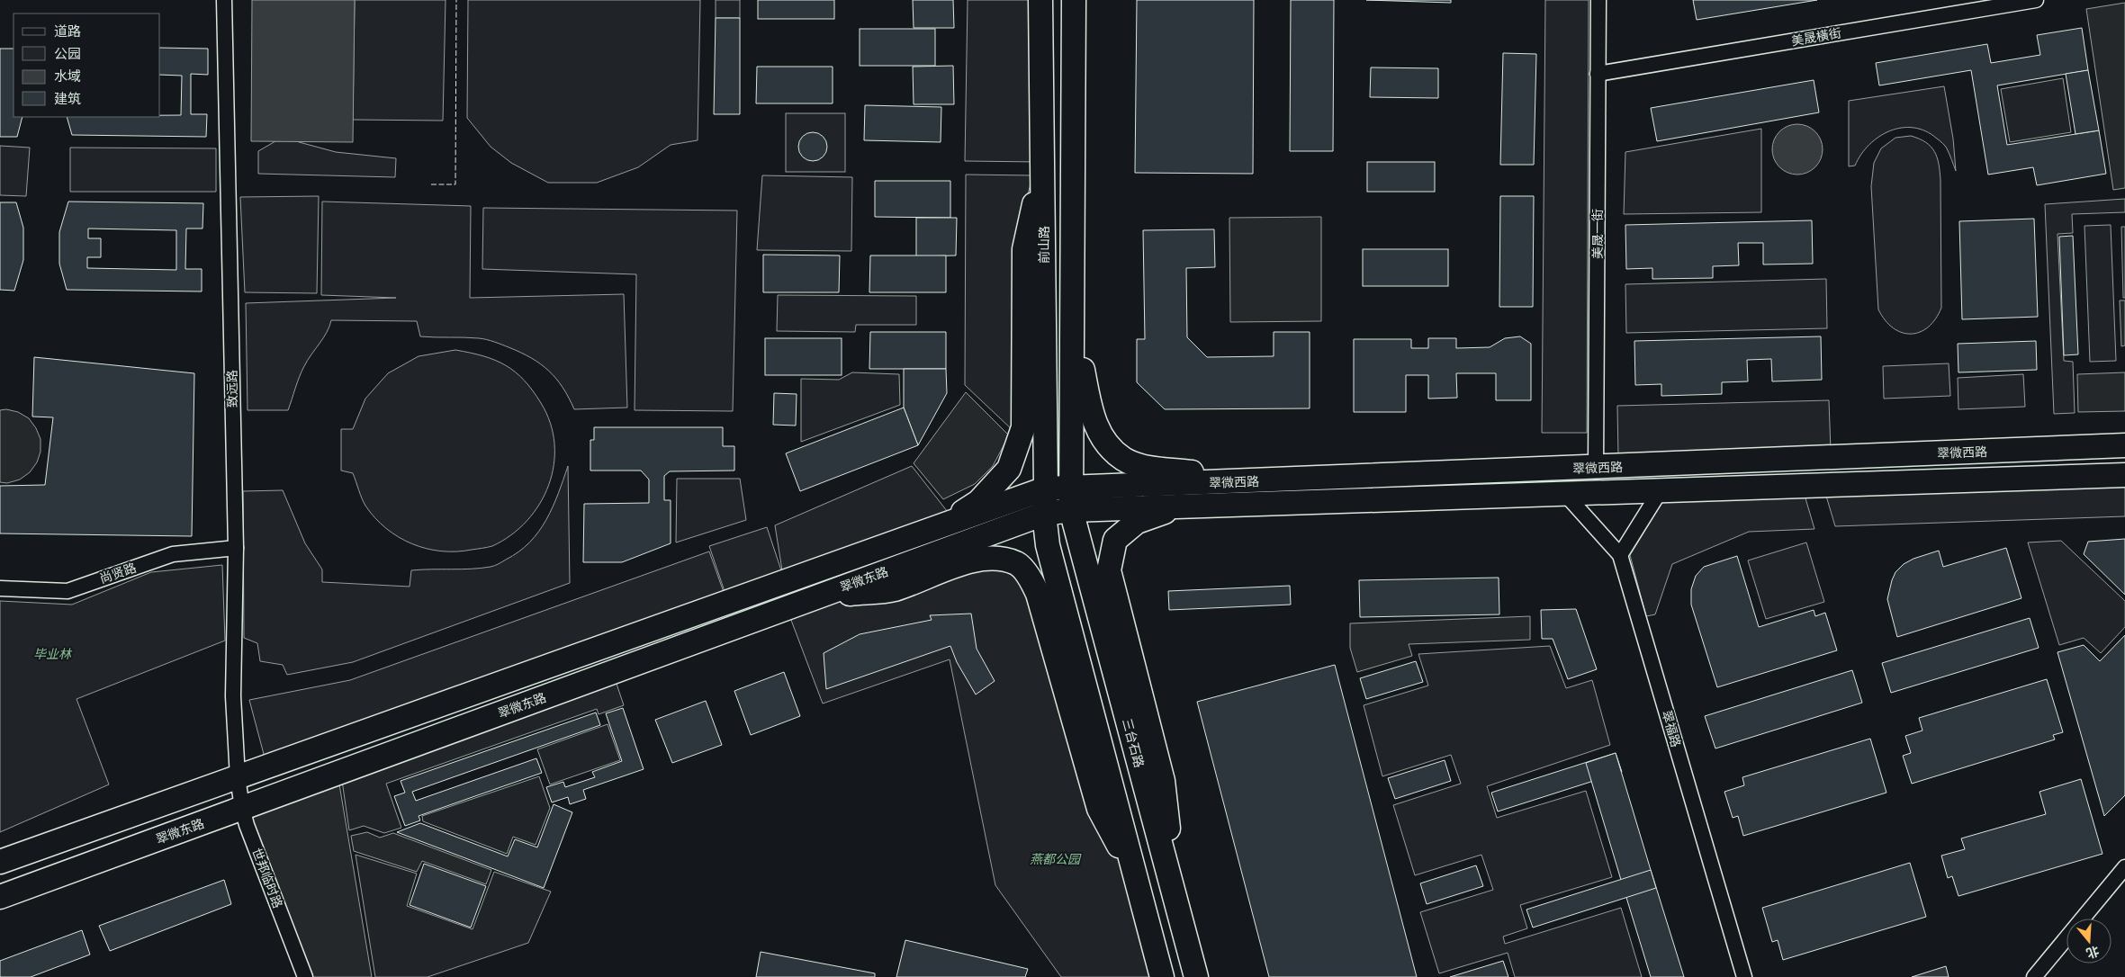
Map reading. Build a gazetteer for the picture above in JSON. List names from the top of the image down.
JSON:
{
  "streets": {
    "main road": [
      "前山路",
      "翠微西路",
      "翠微东路",
      "三台石路"
    ],
    "street": [
      "美晟橫街",
      "美晟一街",
      "致远路",
      "尚贤路",
      "翠福路",
      "世邦临时路"
    ]
  },
  "crossings": [
    ["美晟橫街", "美晟一街"],
    ["美晟一街", "翠微西路"],
    ["前山路", "翠微东路"],
    ["致远路", "尚贤路"],
    ["致远路", "翠微东路"],
    ["致远路", "世邦临时路"],
    ["翠微西路", "翠微东路"],
    ["翠微西路", "三台石路"],
    ["翠微东路", "三台石路"],
    ["翠微东路", "世邦临时路"]
  ],
  "parks": ["毕业林", "燕都公园"],
  "legend": [
    "道路",
    "公园",
    "水域",
    "建筑"
  ],
  "north": "bottom"
}
